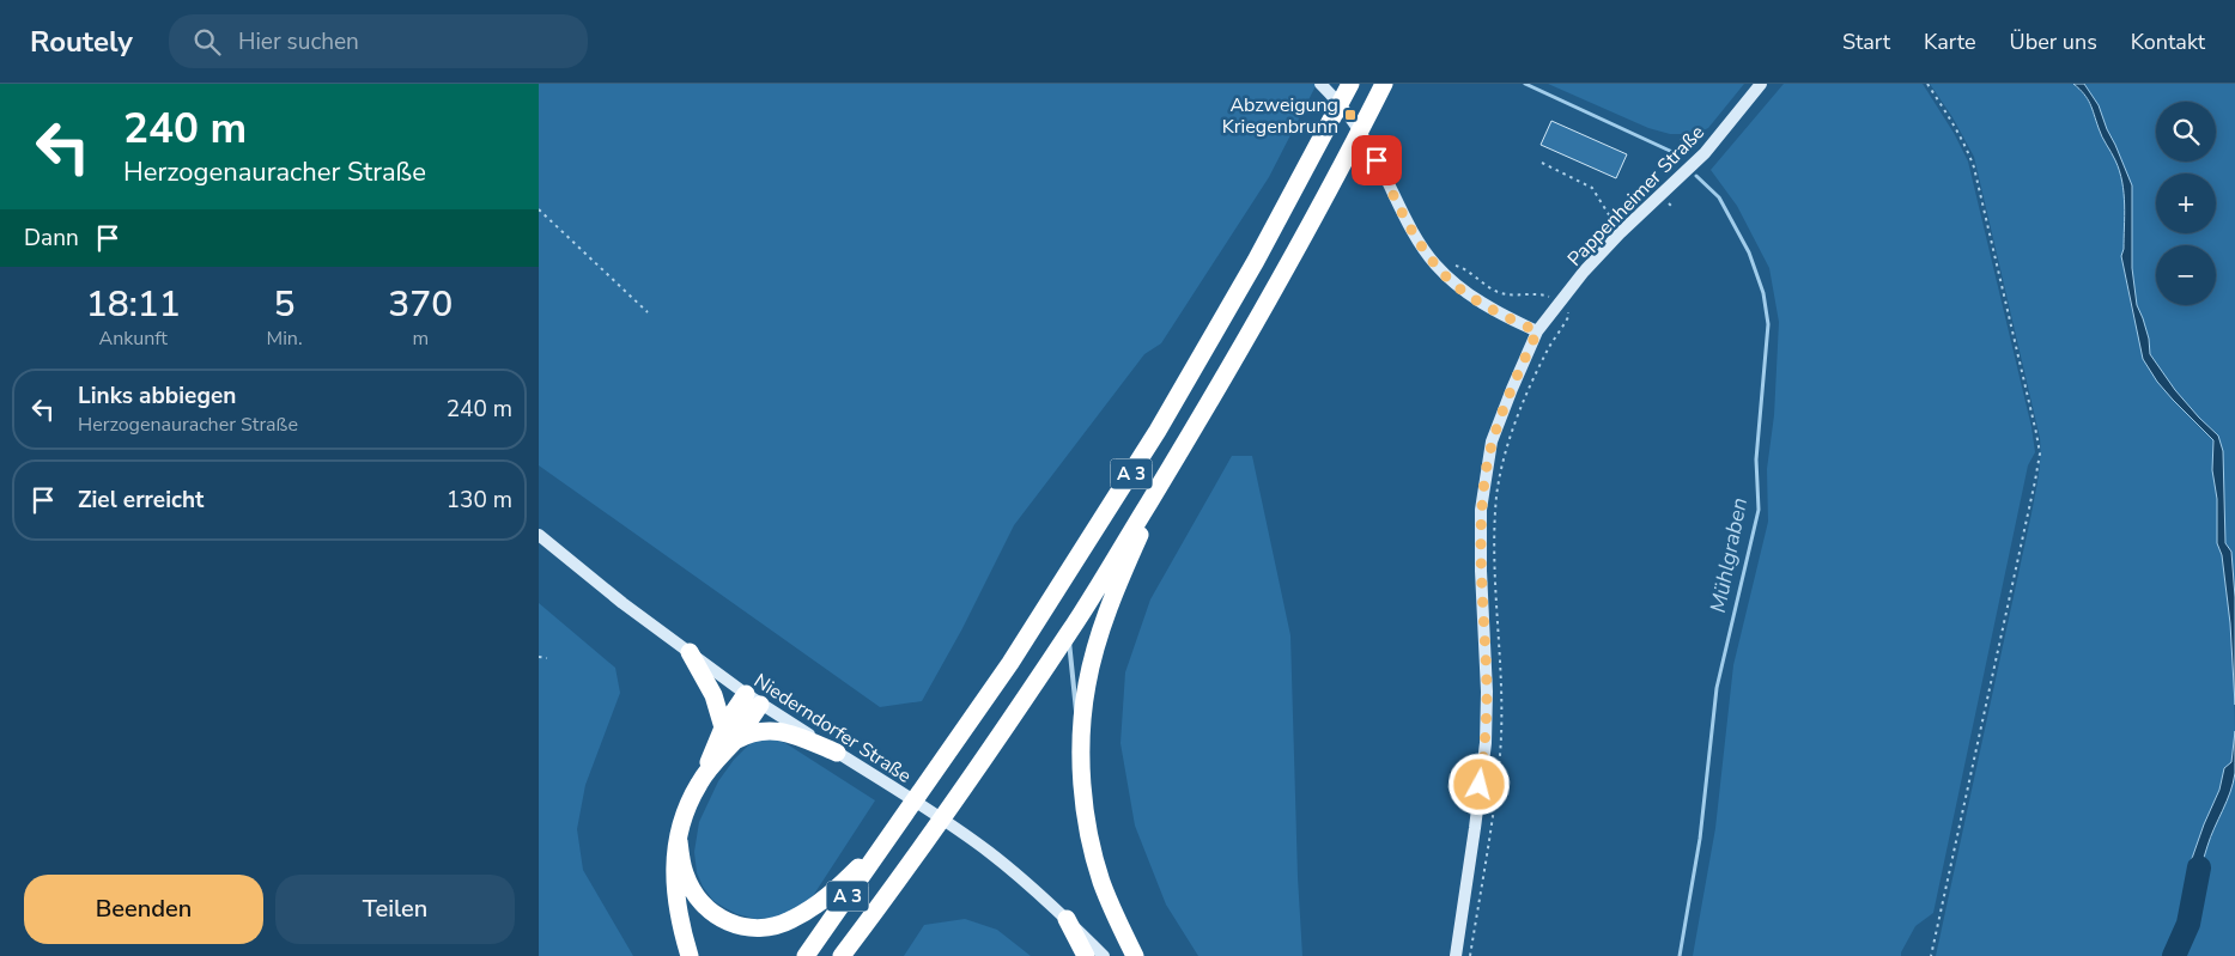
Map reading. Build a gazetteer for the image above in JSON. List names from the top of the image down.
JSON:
{
  "streets": {
    "highway": ["A 3"],
    "street": ["Pappenheimer Straße", "Niederndorfer Straße"]
  },
  "water": ["Mühlgraben"],
  "places": {
    "transit": ["Abzweigung Kriegenbrunn"]
  },
  "page": {
    "header": "Routely",
    "search": "Hier suchen",
    "nav": [
      "Start",
      "Karte",
      "Über uns",
      "Kontakt"
    ],
    "turn": ["240 m", "Herzogenauracher Straße"],
    "map_buttons": ["+", "−"],
    "then": "Dann",
    "eta": [
      "18:11",
      "Ankunft",
      "5",
      "Min.",
      "370",
      "m"
    ],
    "list": [
      {
        "name": "Links abbiegen",
        "note": "Herzogenauracher Straße",
        "value": "240 m"
      },
      {
        "name": "Ziel erreicht",
        "value": "130 m"
      }
    ],
    "buttons": ["Beenden", "Teilen"]
  }
}
